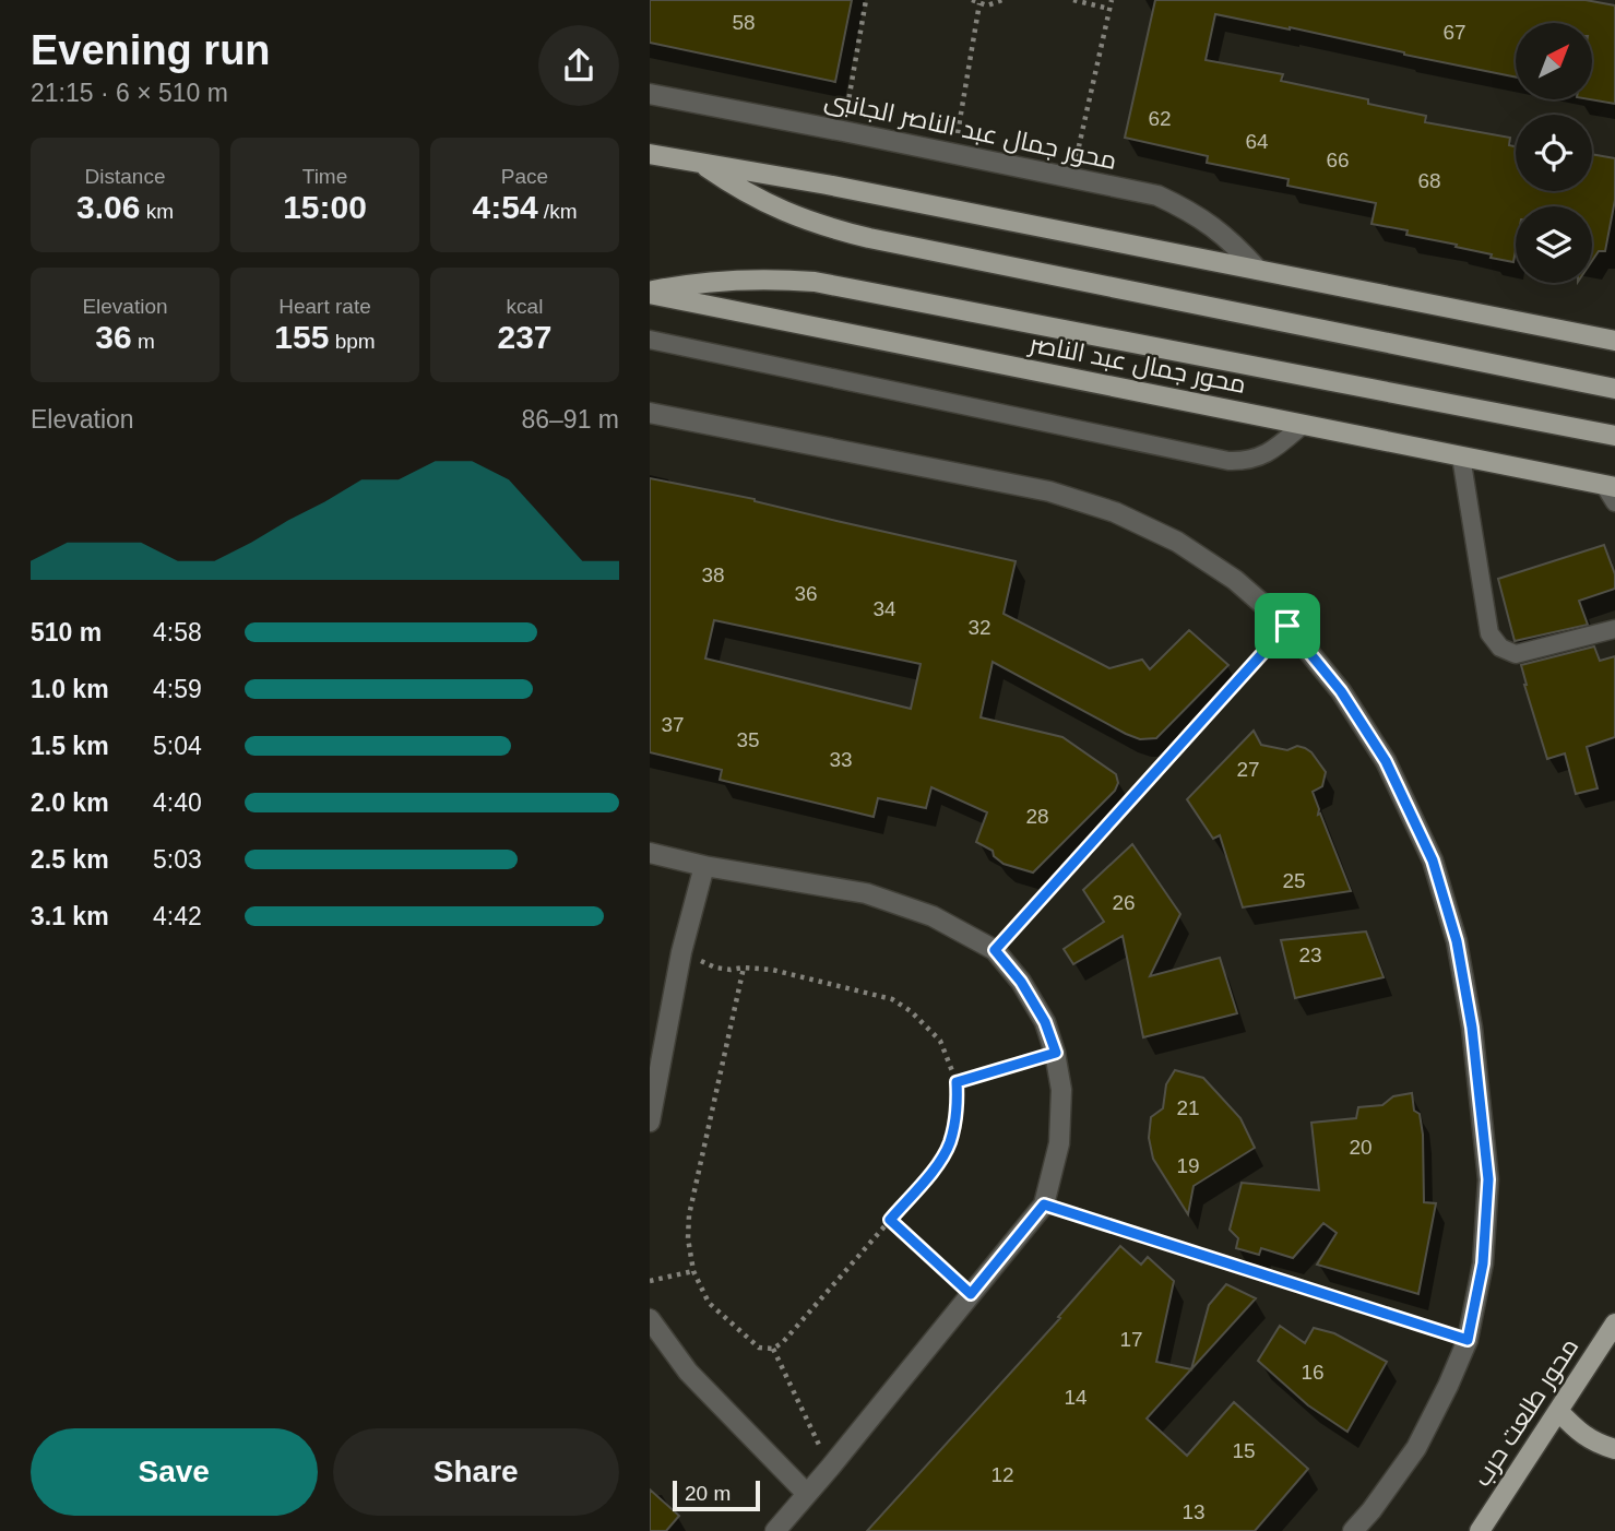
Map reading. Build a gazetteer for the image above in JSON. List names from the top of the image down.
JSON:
{
  "streets": {
    "main road": ["محور جمال عبد الناصر", "محور طلعت حرب"],
    "street": ["محور جمال عبد الناصر الجانبى"]
  },
  "house_numbers": [
    "58",
    "67",
    "62",
    "64",
    "66",
    "68",
    "38",
    "36",
    "34",
    "32",
    "37",
    "35",
    "33",
    "27",
    "28",
    "25",
    "26",
    "23",
    "21",
    "20",
    "19",
    "17",
    "16",
    "14",
    "15",
    "12",
    "13"
  ],
  "scale_bar": "20 m",
  "north": "top right",
  "page": {
    "heading": ["Evening run", "21:15 · 6 × 510 m"],
    "stats": [
      ["Distance", "3.06 km"],
      ["Time", "15:00"],
      ["Pace", "4:54 /km"],
      ["Elevation", "36 m"],
      ["Heart rate", "155 bpm"],
      ["kcal", "237"]
    ],
    "chart": ["Elevation", "86–91 m"],
    "list": [
      {
        "name": "510 m",
        "note": "4:58"
      },
      {
        "name": "1.0 km",
        "note": "4:59"
      },
      {
        "name": "1.5 km",
        "note": "5:04"
      },
      {
        "name": "2.0 km",
        "note": "4:40"
      },
      {
        "name": "2.5 km",
        "note": "5:03"
      },
      {
        "name": "3.1 km",
        "note": "4:42"
      }
    ],
    "buttons": ["Save", "Share"],
    "scale": "20 m"
  }
}
